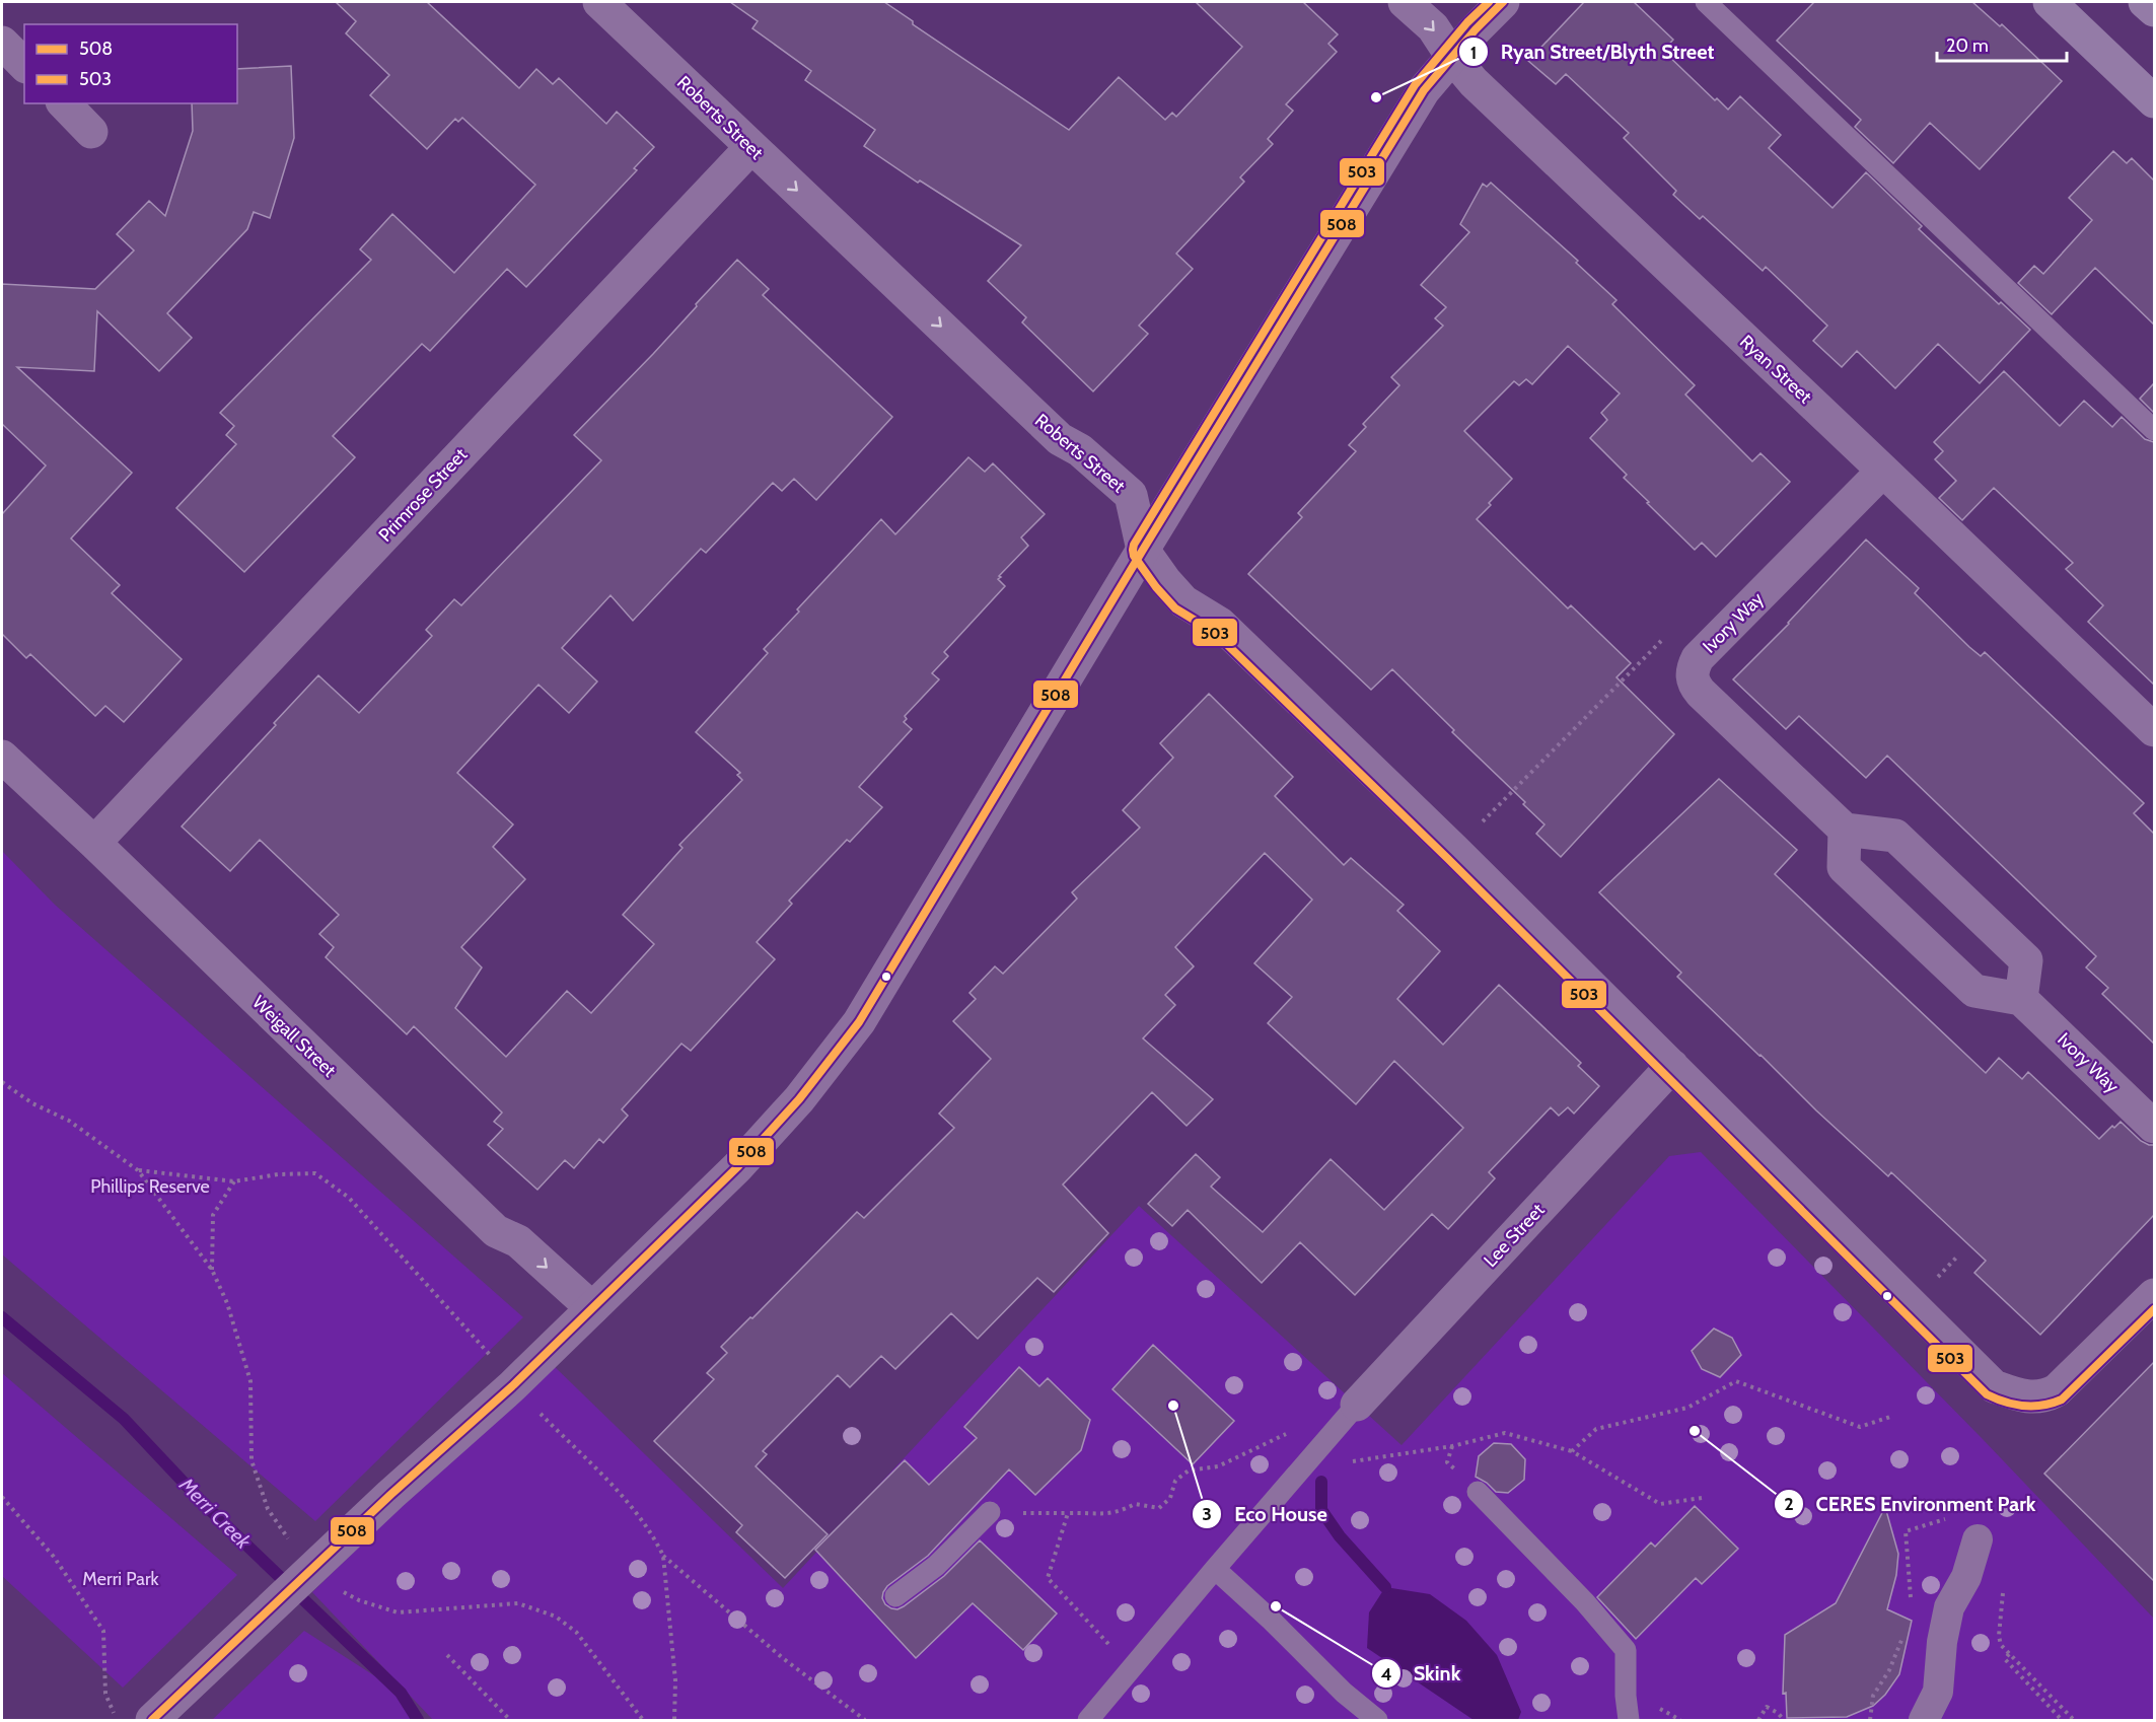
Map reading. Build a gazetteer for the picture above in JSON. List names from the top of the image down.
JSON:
{
  "streets": {
    "street": [
      "Roberts Street",
      "Ryan Street",
      "Primrose Street",
      "Ivory Way",
      "Weigall Street",
      "Lee Street"
    ]
  },
  "crossings": [
    ["Roberts Street", "Primrose Street"],
    ["Roberts Street", "Lee Street"],
    ["Ryan Street", "Ivory Way"],
    ["Primrose Street", "Weigall Street"]
  ],
  "one_way": ["Weigall Street"],
  "water": ["Merri Creek"],
  "parks": ["Phillips Reserve", "Merri Park"],
  "places": [
    "Ryan Street/Blyth Street",
    "Eco House",
    "CERES Environment Park",
    "Skink"
  ],
  "lines": ["transit line 508", "transit line 503"],
  "legend": ["508", "503"],
  "scale_bar": "20 m"
}
